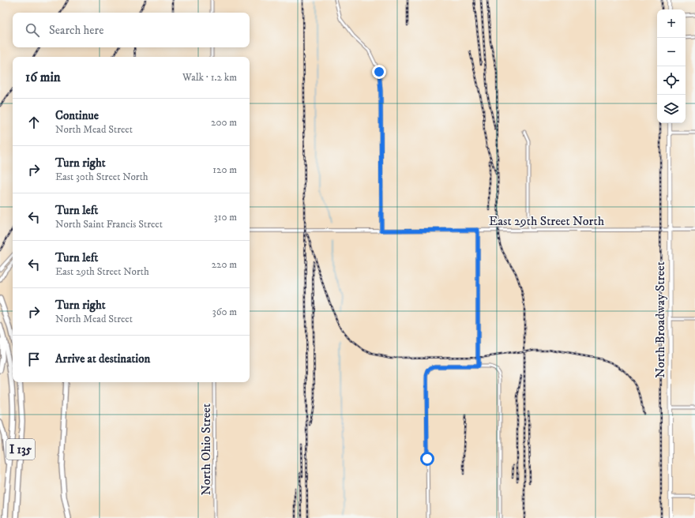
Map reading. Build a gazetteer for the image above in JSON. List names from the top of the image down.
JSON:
{
  "streets": {
    "highway": ["I 135"],
    "main road": ["North Broadway Street"],
    "street": ["East 29th Street North", "North Ohio Street"]
  },
  "crossings": [
    ["East 29th Street North", "North Broadway Street"]
  ],
  "page": {
    "map_buttons": ["+", "−"],
    "search": "Search here",
    "heading": ["16 min", "Walk · 1.2 km"],
    "list": [
      ["Continue", "North Mead Street", "200 m"],
      ["Turn right", "East 30th Street North", "120 m"],
      ["Turn left", "North Saint Francis Street", "310 m"],
      ["Turn left", "East 29th Street North", "220 m"],
      ["Turn right", "North Mead Street", "360 m"],
      "Arrive at destination"
    ]
  }
}
